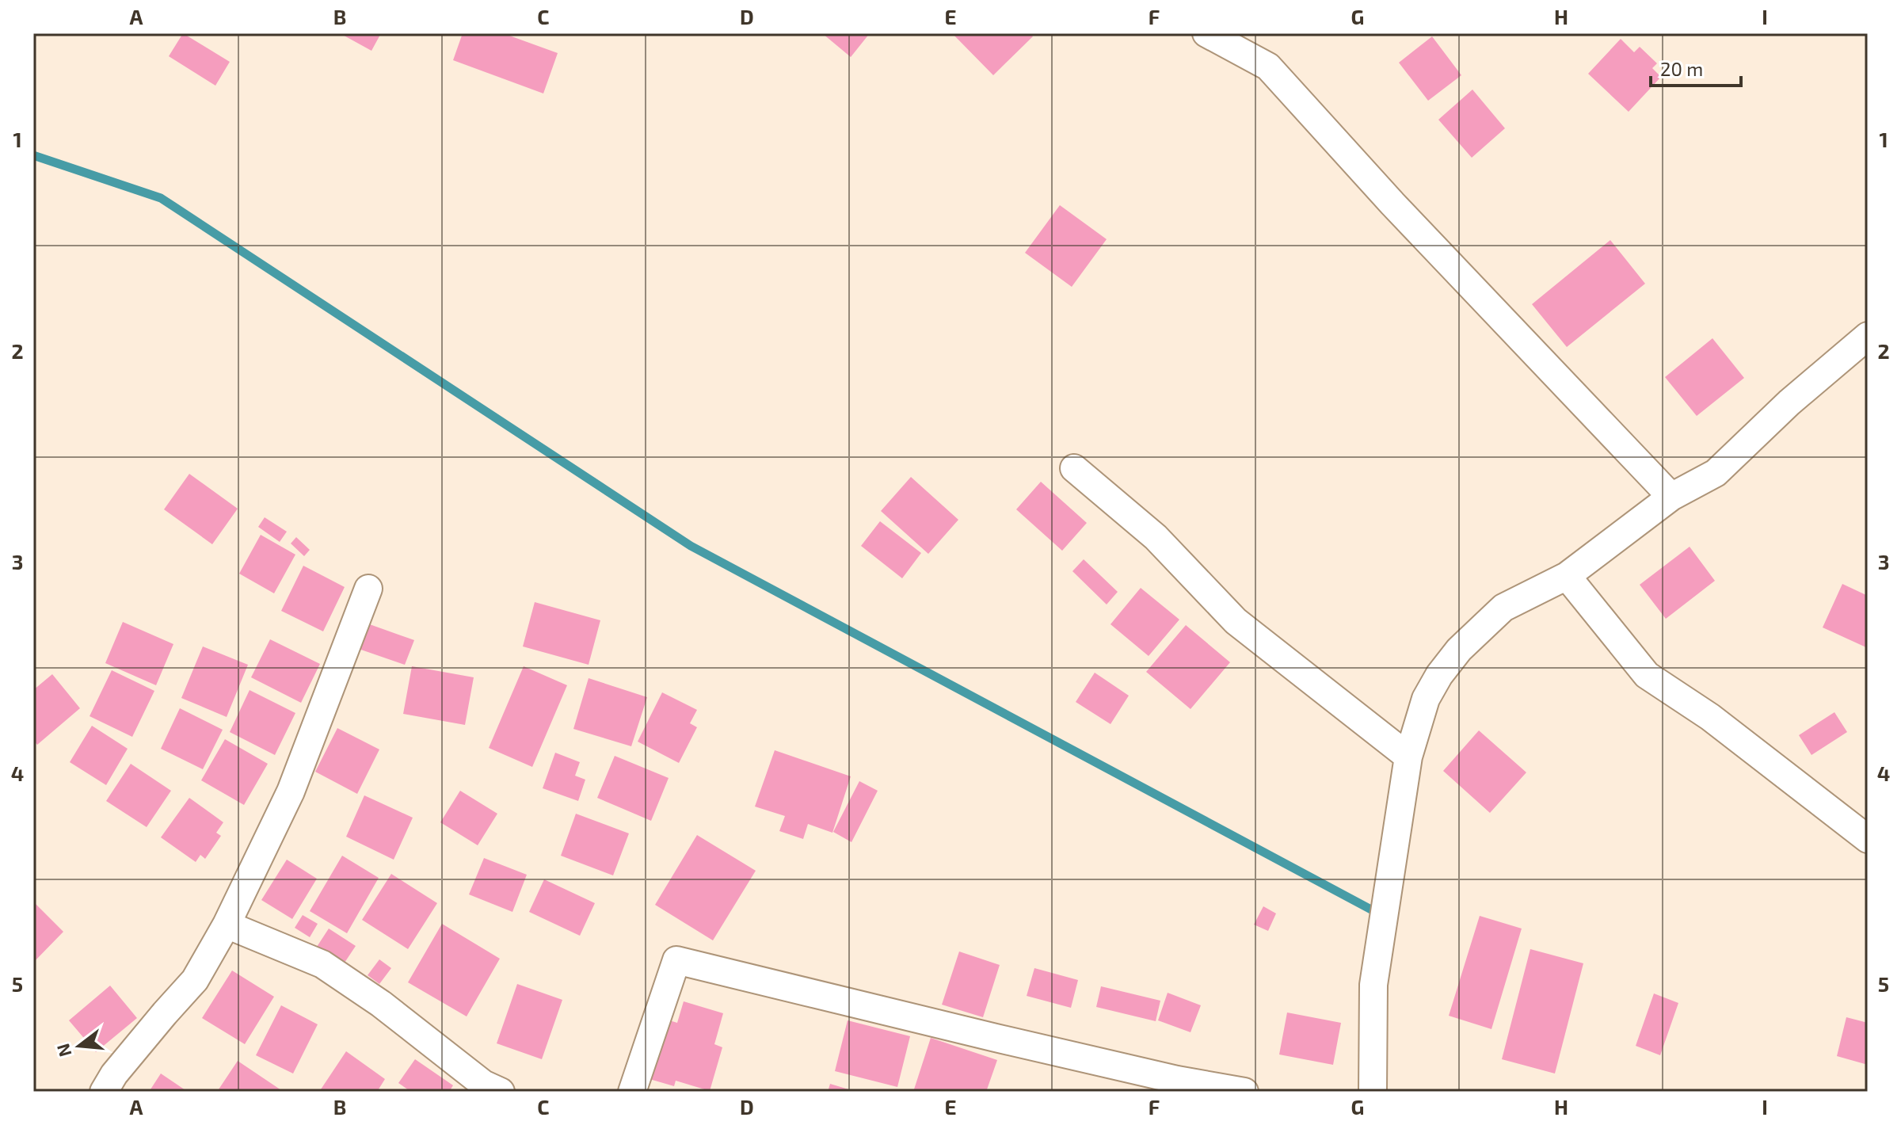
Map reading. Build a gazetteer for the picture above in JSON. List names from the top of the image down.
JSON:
{
  "scale_bar": "20 m",
  "north": "left",
  "grid": {
    "columns": [
      "A",
      "B",
      "C",
      "D",
      "E",
      "F",
      "G",
      "H",
      "I"
    ],
    "rows": [
      "1",
      "2",
      "3",
      "4",
      "5"
    ]
  }
}
